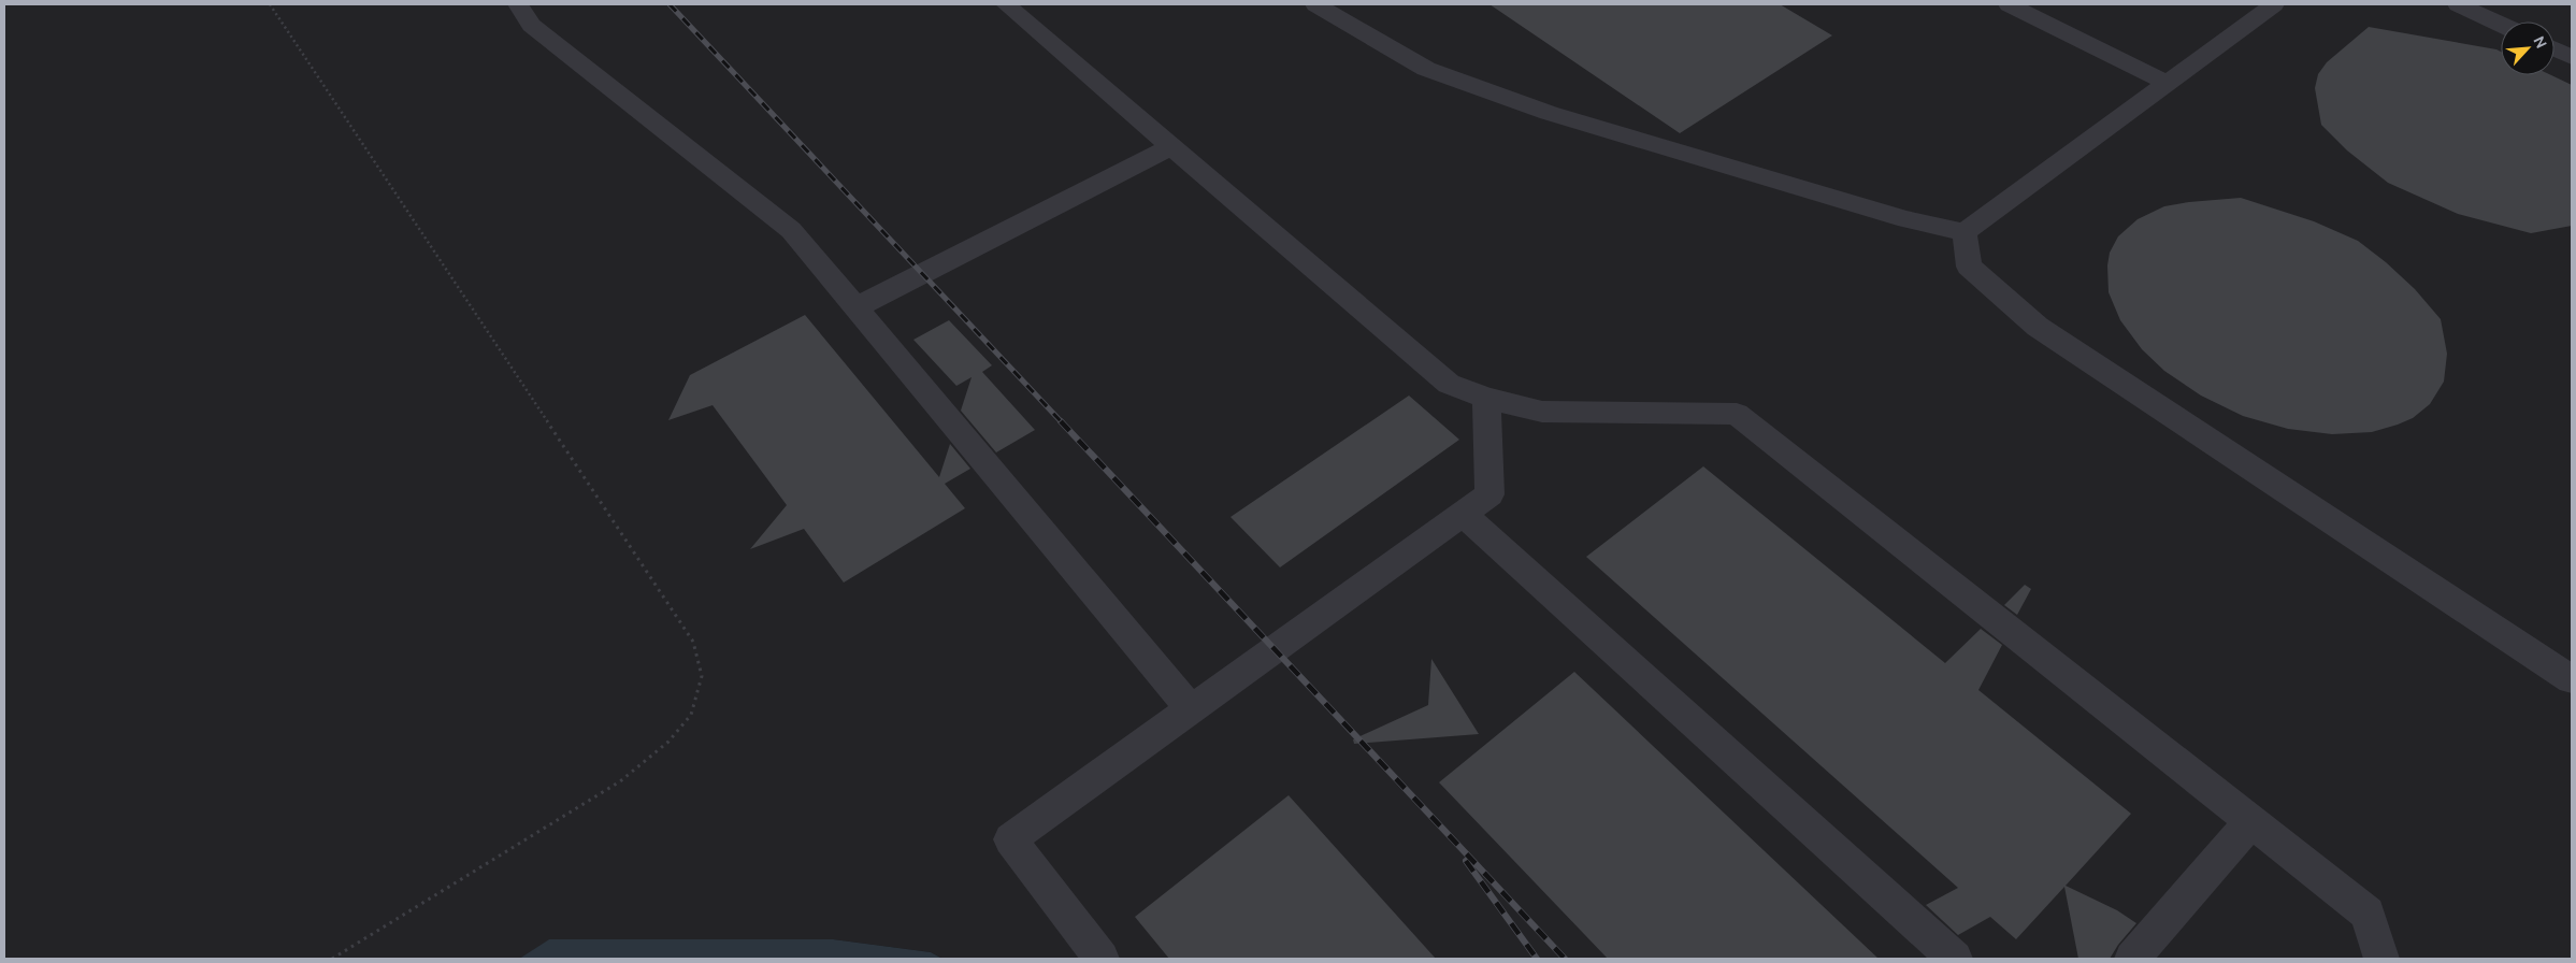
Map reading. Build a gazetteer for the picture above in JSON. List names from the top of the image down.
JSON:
{
  "north": "top right"
}
